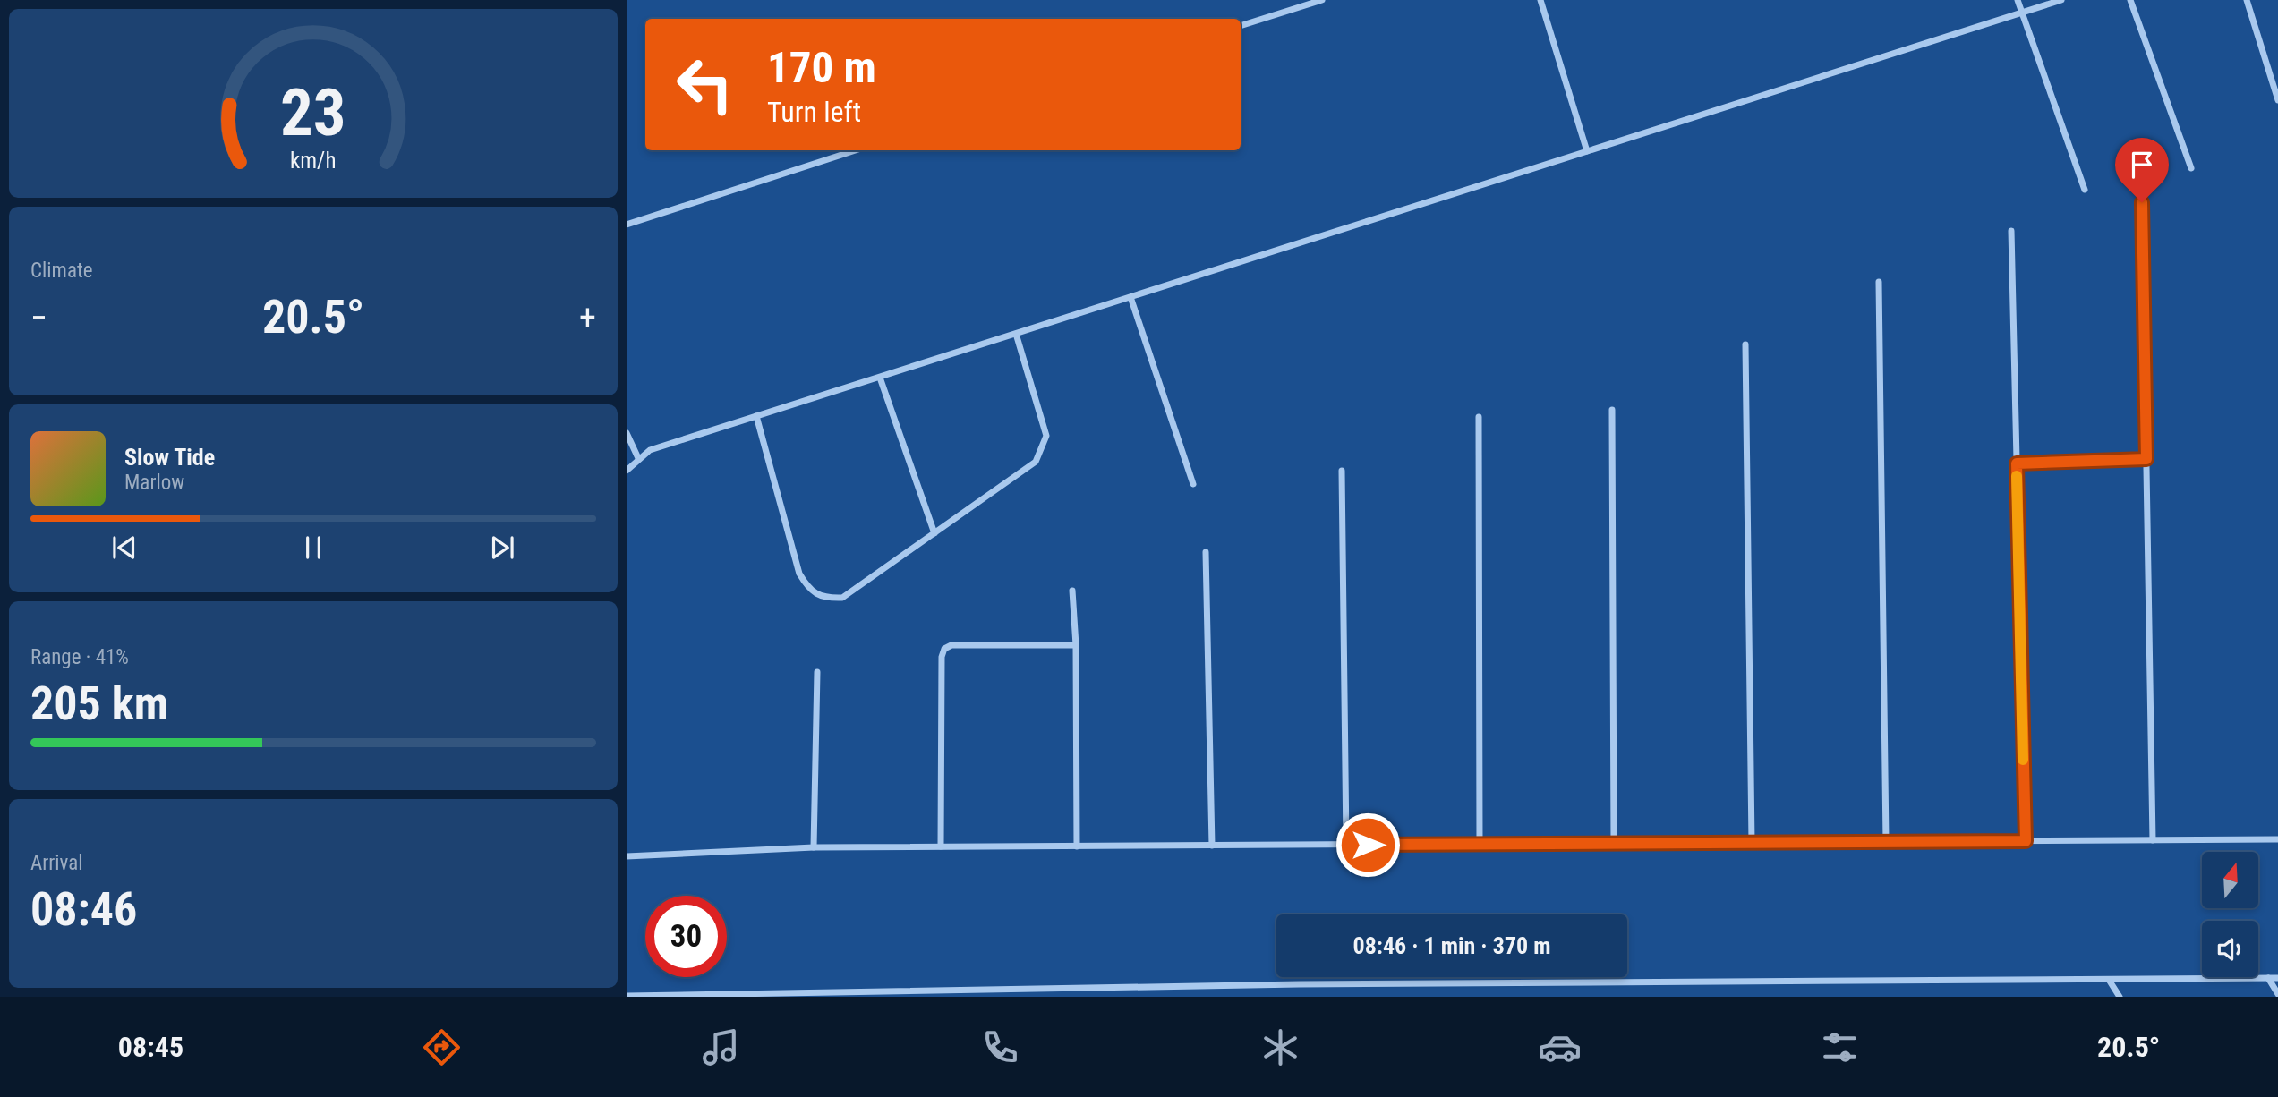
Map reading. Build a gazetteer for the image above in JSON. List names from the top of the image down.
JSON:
{
  "north": "top",
  "page": {
    "turn": ["170 m", "Turn left"],
    "tile": [
      "Climate",
      ["Range · 41%", "205 km"],
      ["Arrival", "08:46"]
    ],
    "heat": ["−", "20.5°", "+"],
    "song": ["Slow Tide", "Marlow"],
    "limit": "30",
    "trip": "08:46 · 1 min · 370 m",
    "tabs": ["08:45", "20.5°"],
    "gauge": ["23", "km/h"]
  }
}
